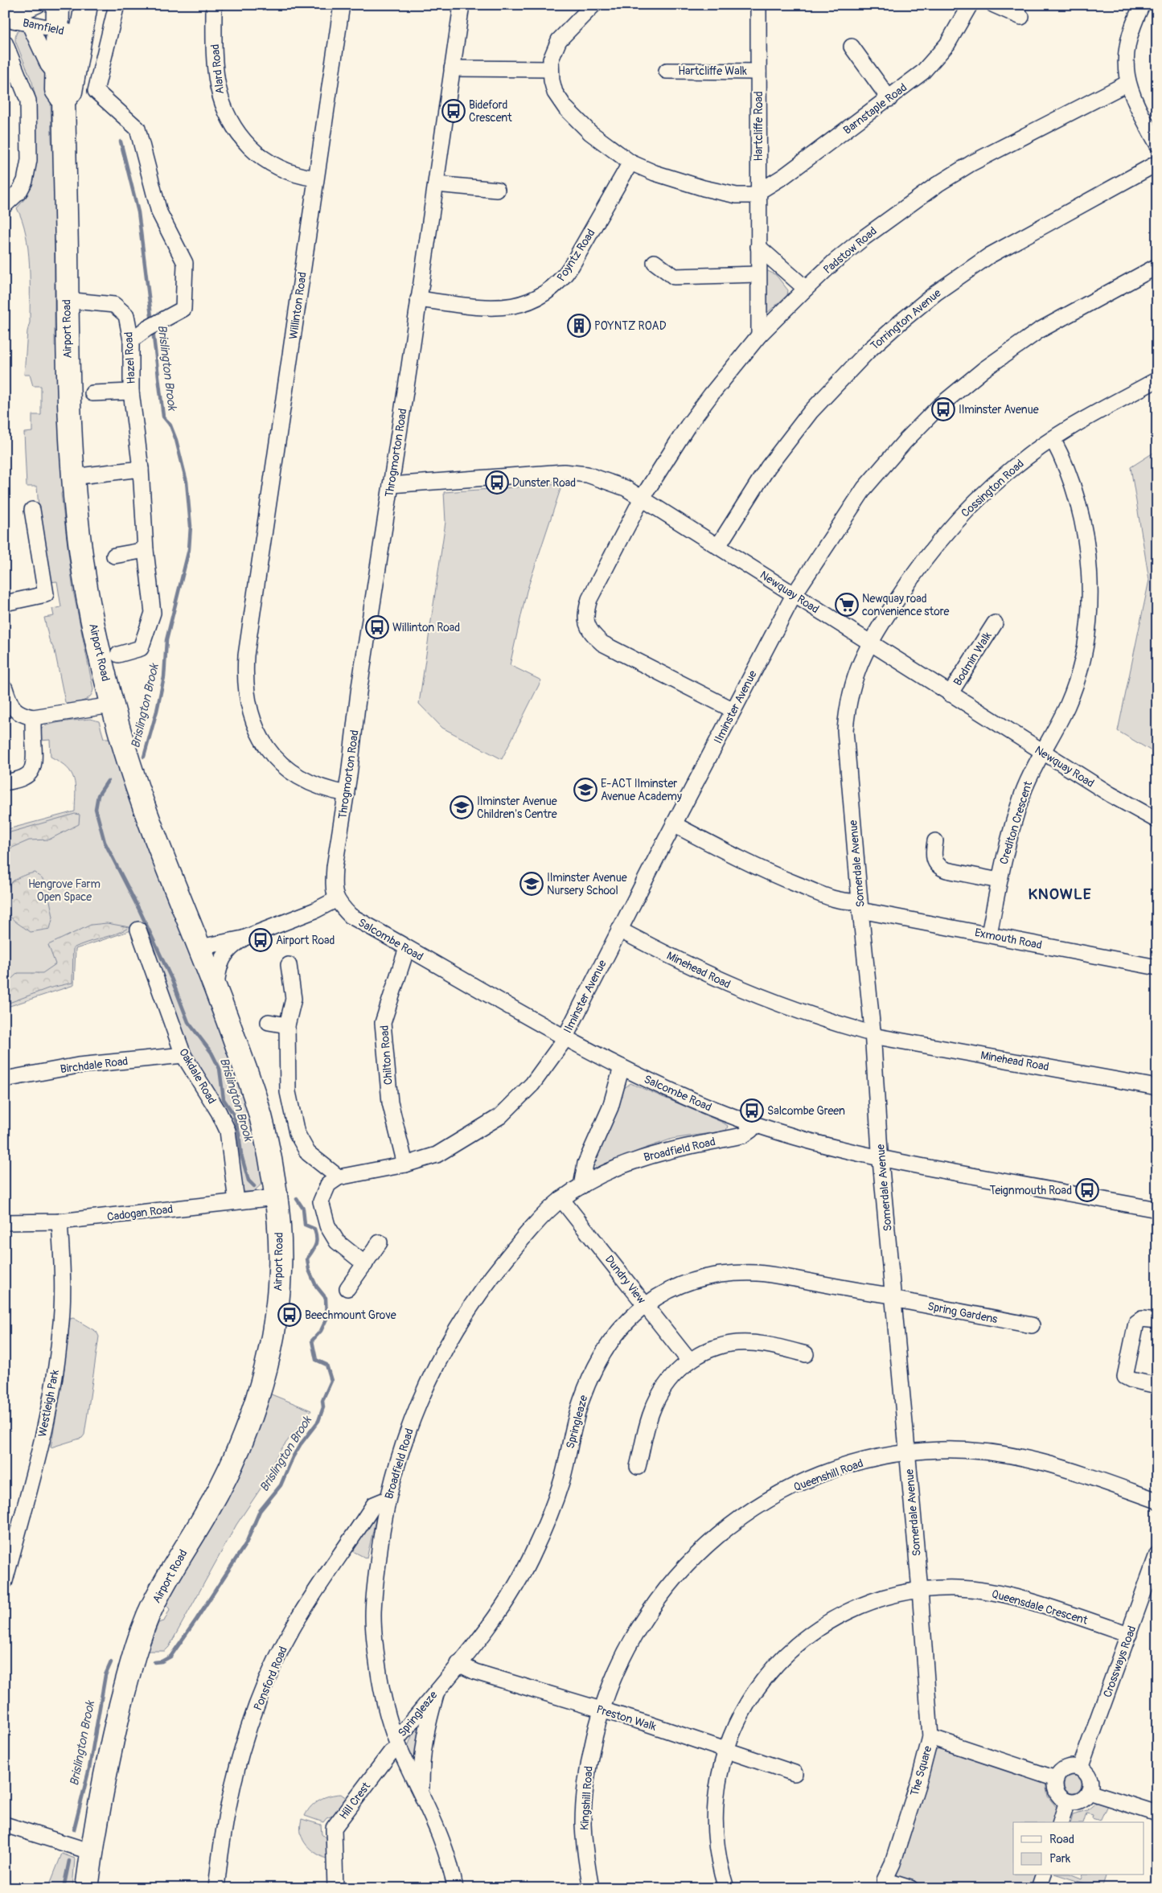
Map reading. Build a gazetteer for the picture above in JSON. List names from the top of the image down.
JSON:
{
  "streets": {
    "highway": ["Airport Road"],
    "street": [
      "Bamfield",
      "Alard Road",
      "Hartcliffe Walk",
      "Barnstaple Road",
      "Hartcliffe Road",
      "Padstow Road",
      "Poyntz Road",
      "Willinton Road",
      "Torrington Avenue",
      "Hazel Road",
      "Throgmorton Road",
      "Cossington Road",
      "Newquay Road",
      "Bodmin Walk",
      "Ilminster Avenue",
      "Crediton Crescent",
      "Somerdale Avenue",
      "Exmouth Road",
      "Salcombe Road",
      "Minehead Road",
      "Chilton Road",
      "Birchdale Road",
      "Oakdale Road",
      "Broadfield Road",
      "Cadogan Road",
      "Dundry View",
      "Spring Gardens",
      "Westleigh Park",
      "Springleaze",
      "Queenshill Road",
      "Queensdale Crescent",
      "Crossways Road",
      "Ponsford Road",
      "Preston Walk",
      "The Square",
      "Kingshill Road",
      "Hill Crest"
    ]
  },
  "crossings": [
    ["Alard Road", "Willinton Road"],
    ["Hartcliffe Walk", "Hartcliffe Road"],
    ["Barnstaple Road", "Hartcliffe Road"],
    ["Hartcliffe Road", "Padstow Road"],
    ["Padstow Road", "Newquay Road"],
    ["Poyntz Road", "Throgmorton Road"],
    ["Willinton Road", "Throgmorton Road"],
    ["Torrington Avenue", "Newquay Road"],
    ["Airport Road", "Hazel Road"],
    ["Airport Road", "Cadogan Road"],
    ["Throgmorton Road", "Newquay Road"],
    ["Throgmorton Road", "Salcombe Road"],
    ["Cossington Road", "Newquay Road"],
    ["Cossington Road", "Crediton Crescent"],
    ["Cossington Road", "Somerdale Avenue"],
    ["Newquay Road", "Bodmin Walk"],
    ["Newquay Road", "Ilminster Avenue"],
    ["Newquay Road", "Crediton Crescent"],
    ["Newquay Road", "Somerdale Avenue"],
    ["Ilminster Avenue", "Exmouth Road"],
    ["Ilminster Avenue", "Salcombe Road"],
    ["Ilminster Avenue", "Minehead Road"],
    ["Ilminster Avenue", "Chilton Road"],
    ["Crediton Crescent", "Exmouth Road"],
    ["Somerdale Avenue", "Exmouth Road"],
    ["Somerdale Avenue", "Salcombe Road"],
    ["Somerdale Avenue", "Minehead Road"],
    ["Somerdale Avenue", "Spring Gardens"],
    ["Somerdale Avenue", "Springleaze"],
    ["Somerdale Avenue", "Queenshill Road"],
    ["Somerdale Avenue", "Queensdale Crescent"],
    ["Somerdale Avenue", "The Square"],
    ["Salcombe Road", "Chilton Road"],
    ["Salcombe Road", "Broadfield Road"],
    ["Birchdale Road", "Oakdale Road"],
    ["Oakdale Road", "Cadogan Road"],
    ["Broadfield Road", "Dundry View"],
    ["Broadfield Road", "Springleaze"],
    ["Broadfield Road", "Ponsford Road"],
    ["Broadfield Road", "Hill Crest"],
    ["Cadogan Road", "Westleigh Park"],
    ["Dundry View", "Springleaze"],
    ["Spring Gardens", "Springleaze"],
    ["Springleaze", "Preston Walk"],
    ["Springleaze", "Hill Crest"],
    ["Queenshill Road", "Preston Walk"],
    ["Queenshill Road", "Kingshill Road"],
    ["Queensdale Crescent", "Crossways Road"],
    ["Queensdale Crescent", "Preston Walk"],
    ["Crossways Road", "The Square"],
    ["Preston Walk", "Kingshill Road"]
  ],
  "districts": ["KNOWLE"],
  "water": ["Brislington Brook"],
  "parks": ["Hengrove Farm Open Space"],
  "places": {
    "bus stop": [
      "Bideford Crescent",
      "Ilminster Avenue",
      "Dunster Road",
      "Willinton Road",
      "Airport Road",
      "Salcombe Green",
      "Teignmouth Road",
      "Beechmount Grove"
    ],
    "building": ["POYNTZ ROAD"],
    "supermarket": ["Newquay road convenience store"],
    "school or university": ["E-ACT Ilminster Avenue Academy", "Ilminster Avenue Children's Centre", "Ilminster Avenue Nursery School"]
  },
  "legend": ["Road", "Park"]
}
